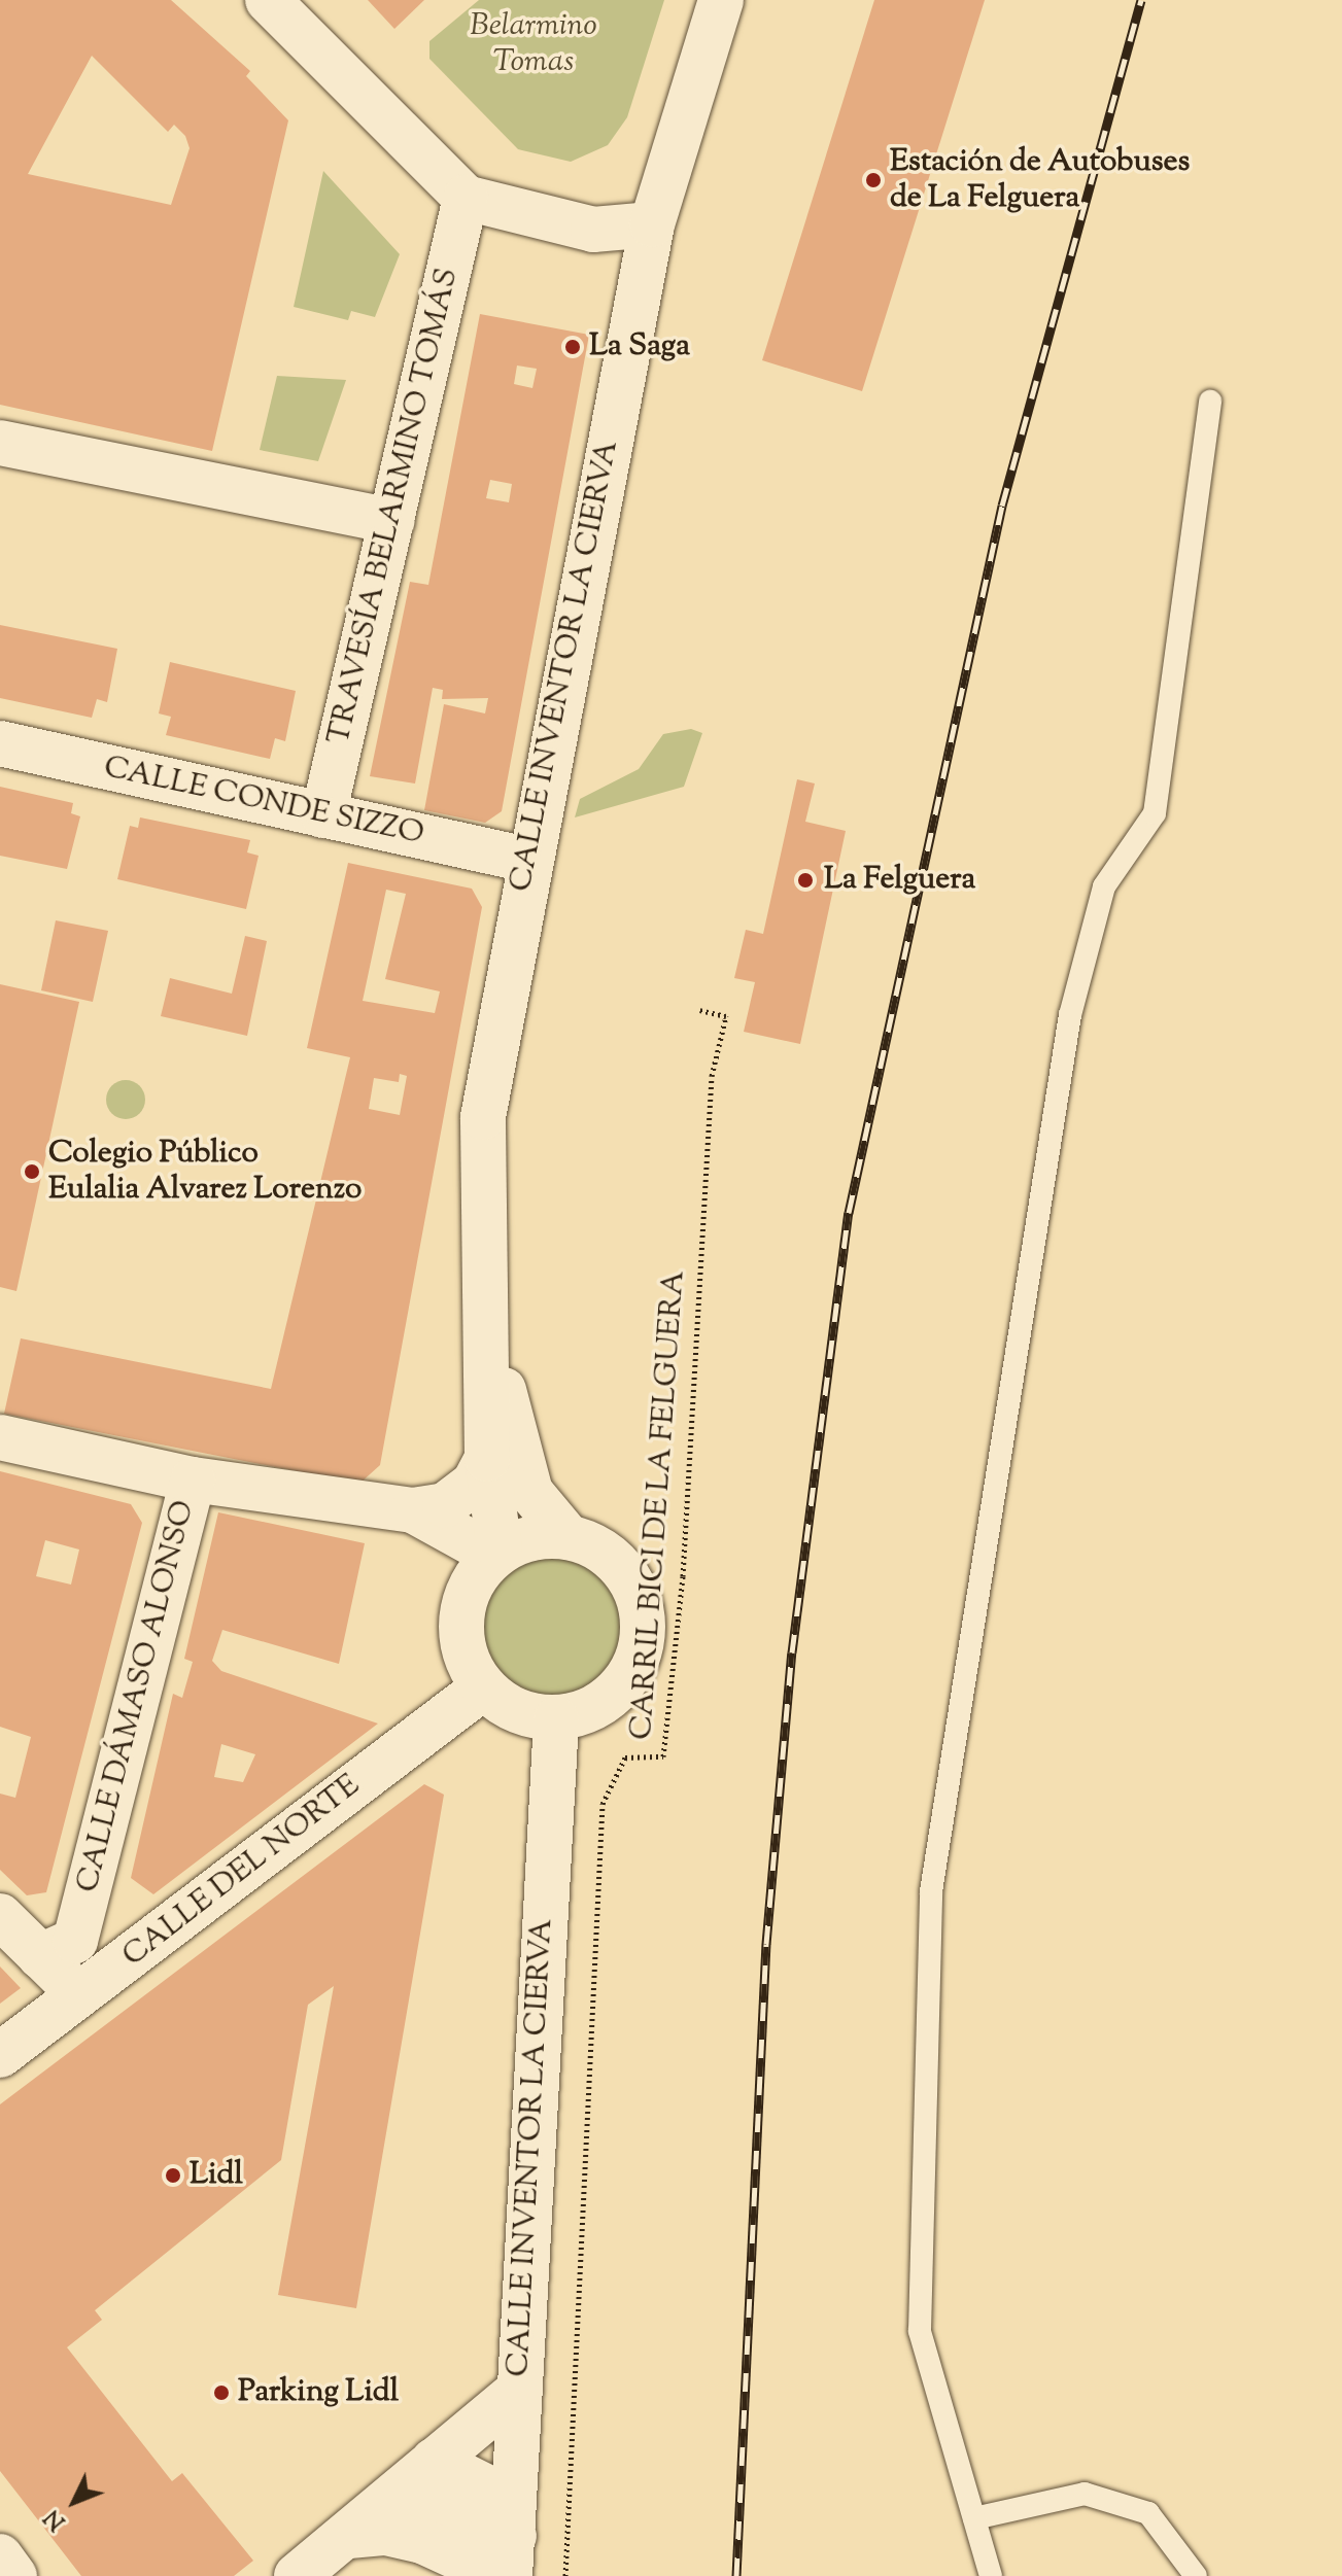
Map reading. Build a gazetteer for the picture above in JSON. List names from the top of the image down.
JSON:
{
  "streets": {
    "street": [
      "TRAVESÍA BELARMINO TOMÁS",
      "CALLE INVENTOR LA CIERVA",
      "CALLE CONDE SIZZO",
      "CALLE DÁMASO ALONSO",
      "CALLE DEL NORTE"
    ],
    "path": ["CARRIL BICI DE LA FELGUERA"]
  },
  "crossings": [
    ["TRAVESÍA BELARMINO TOMÁS", "CALLE CONDE SIZZO"],
    ["CALLE INVENTOR LA CIERVA", "CALLE CONDE SIZZO"],
    ["CALLE INVENTOR LA CIERVA", "CALLE DEL NORTE"],
    ["CALLE DÁMASO ALONSO", "CALLE DEL NORTE"]
  ],
  "parks": ["Belarmino Tomas"],
  "places": [
    "Estación de Autobuses de La Felguera",
    "La Saga",
    "La Felguera",
    "Colegio Público Eulalia Alvarez Lorenzo",
    "Lidl",
    "Parking Lidl"
  ],
  "north": "bottom left"
}
